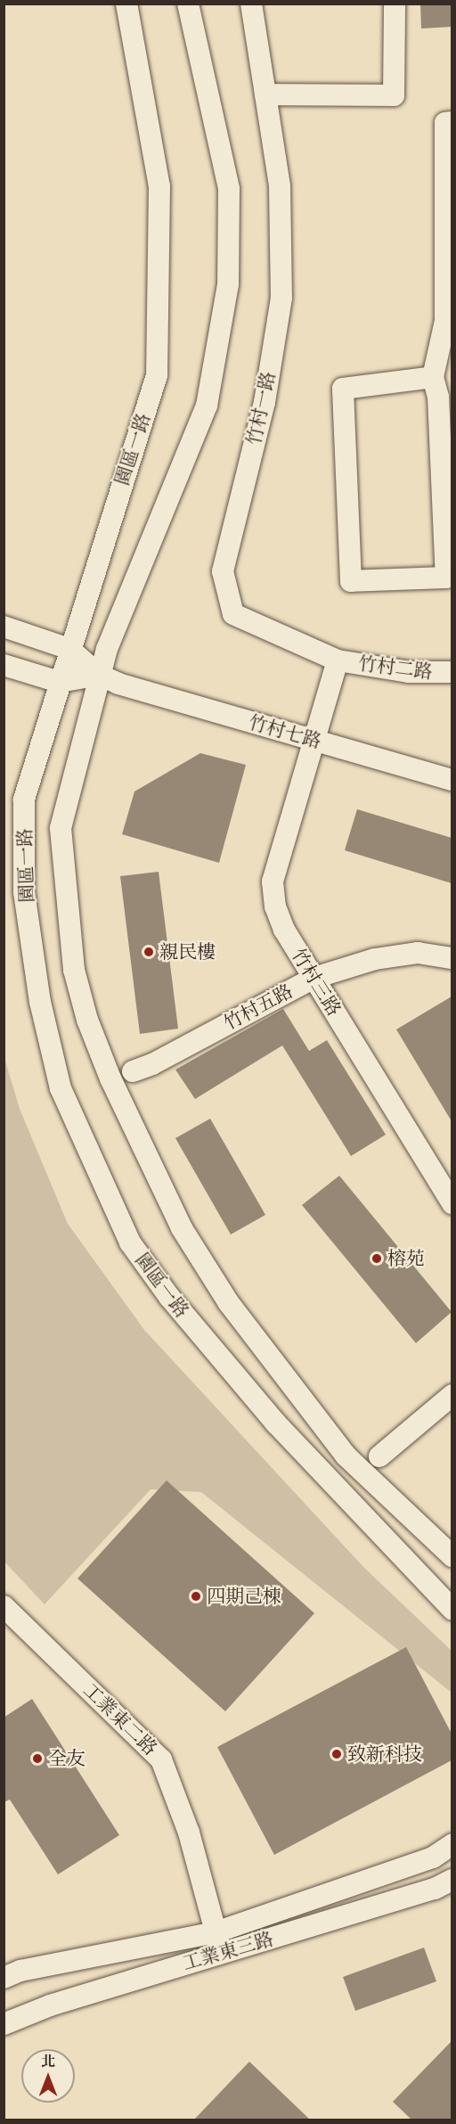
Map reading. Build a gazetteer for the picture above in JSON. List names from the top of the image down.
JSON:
{
  "streets": {
    "street": [
      "竹村一路",
      "園區一路",
      "竹村二路",
      "竹村七路",
      "竹村三路",
      "竹村五路",
      "工業東二路",
      "工業東三路"
    ]
  },
  "crossings": [
    ["竹村一路", "竹村二路"],
    ["園區一路", "竹村七路"],
    ["竹村七路", "竹村三路"],
    ["竹村三路", "竹村五路"],
    ["工業東二路", "工業東三路"]
  ],
  "places": [
    "親民樓",
    "榕苑",
    "四期己棟",
    "致新科技",
    "全友"
  ],
  "north": "top"
}
